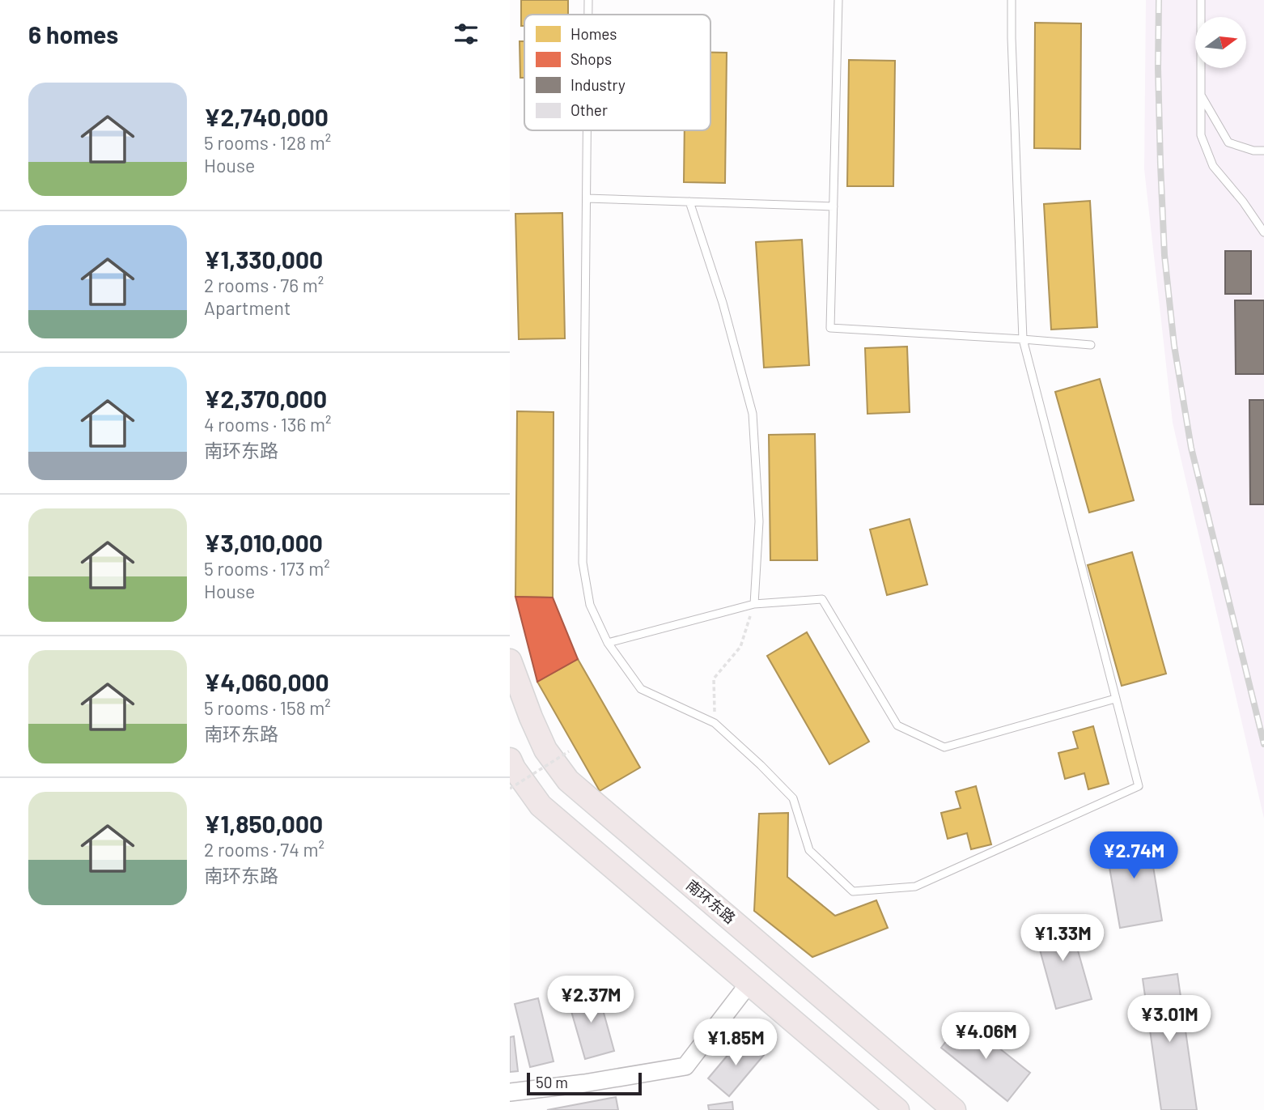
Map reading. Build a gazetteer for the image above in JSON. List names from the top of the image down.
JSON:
{
  "streets": {
    "highway": ["南环东路"]
  },
  "legend": [
    "Homes",
    "Shops",
    "Industry",
    "Other"
  ],
  "scale_bar": "50 m",
  "north": "right",
  "page": {
    "heading": "6 homes",
    "list": [
      {
        "name": "¥2,740,000",
        "note": "5 rooms · 128 m² · House"
      },
      {
        "name": "¥1,330,000",
        "note": "2 rooms · 76 m² · Apartment"
      },
      {
        "name": "¥2,370,000",
        "note": "4 rooms · 136 m² · 南环东路"
      },
      {
        "name": "¥3,010,000",
        "note": "5 rooms · 173 m² · House"
      },
      {
        "name": "¥4,060,000",
        "note": "5 rooms · 158 m² · 南环东路"
      },
      {
        "name": "¥1,850,000",
        "note": "2 rooms · 74 m² · 南环东路"
      }
    ],
    "price": [
      "¥2.74M",
      "¥1.33M",
      "¥2.37M",
      "¥3.01M",
      "¥4.06M",
      "¥1.85M"
    ],
    "scale": "50 m"
  }
}
